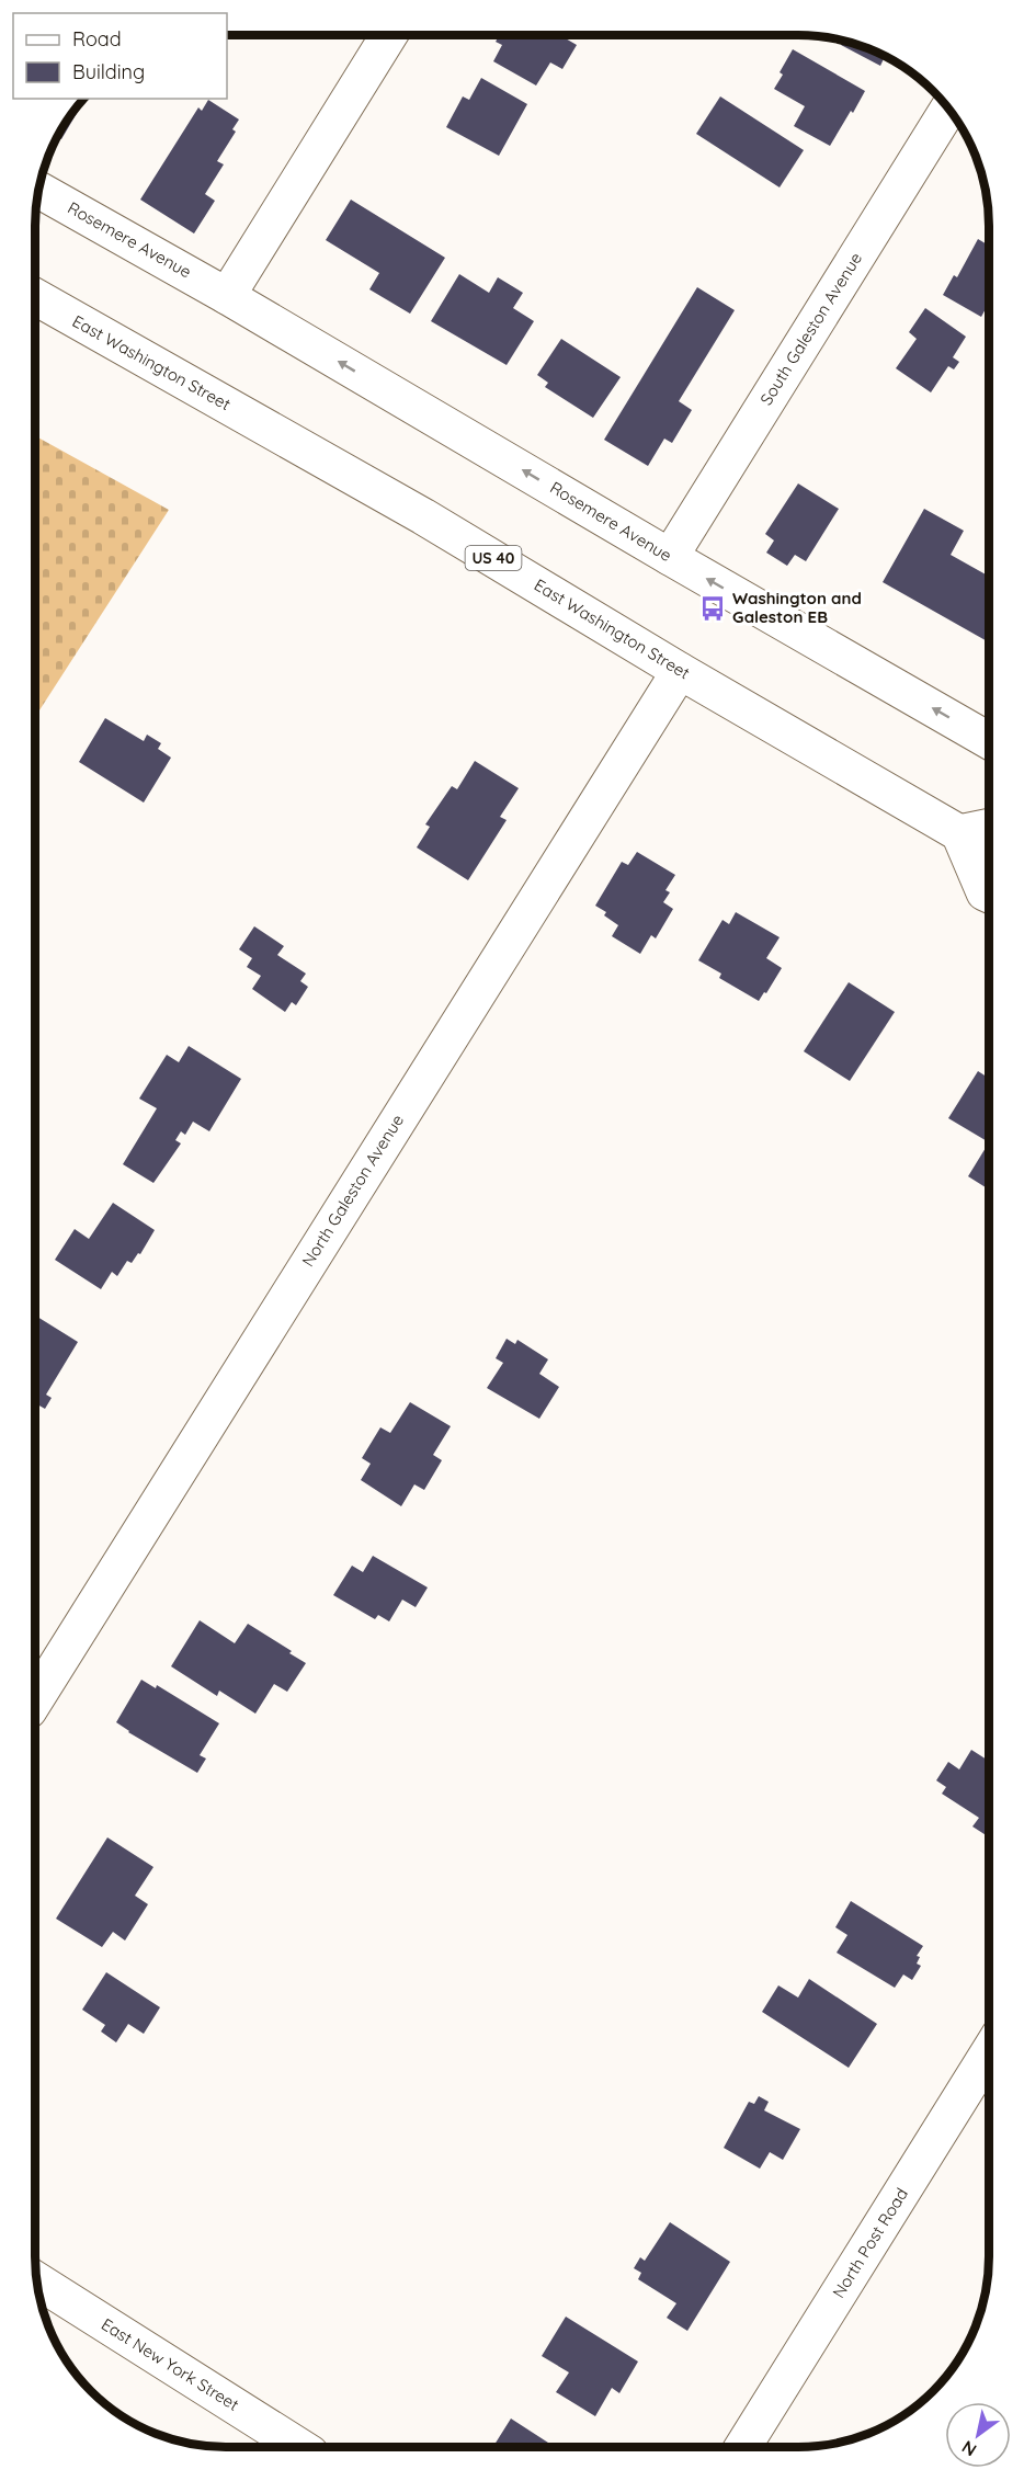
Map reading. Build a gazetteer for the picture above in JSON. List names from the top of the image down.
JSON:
{
  "streets": {
    "street": [
      "Rosemere Avenue",
      "South Galeston Avenue",
      "East Washington Street",
      "US 40",
      "North Galeston Avenue",
      "North Post Road",
      "East New York Street"
    ]
  },
  "crossings": [
    ["Rosemere Avenue", "South Galeston Avenue"],
    ["East Washington Street", "North Galeston Avenue"]
  ],
  "one_way": ["Rosemere Avenue"],
  "places": {
    "bus stop": ["Washington and Galeston EB"]
  },
  "legend": ["Road", "Building"],
  "north": "bottom left"
}
